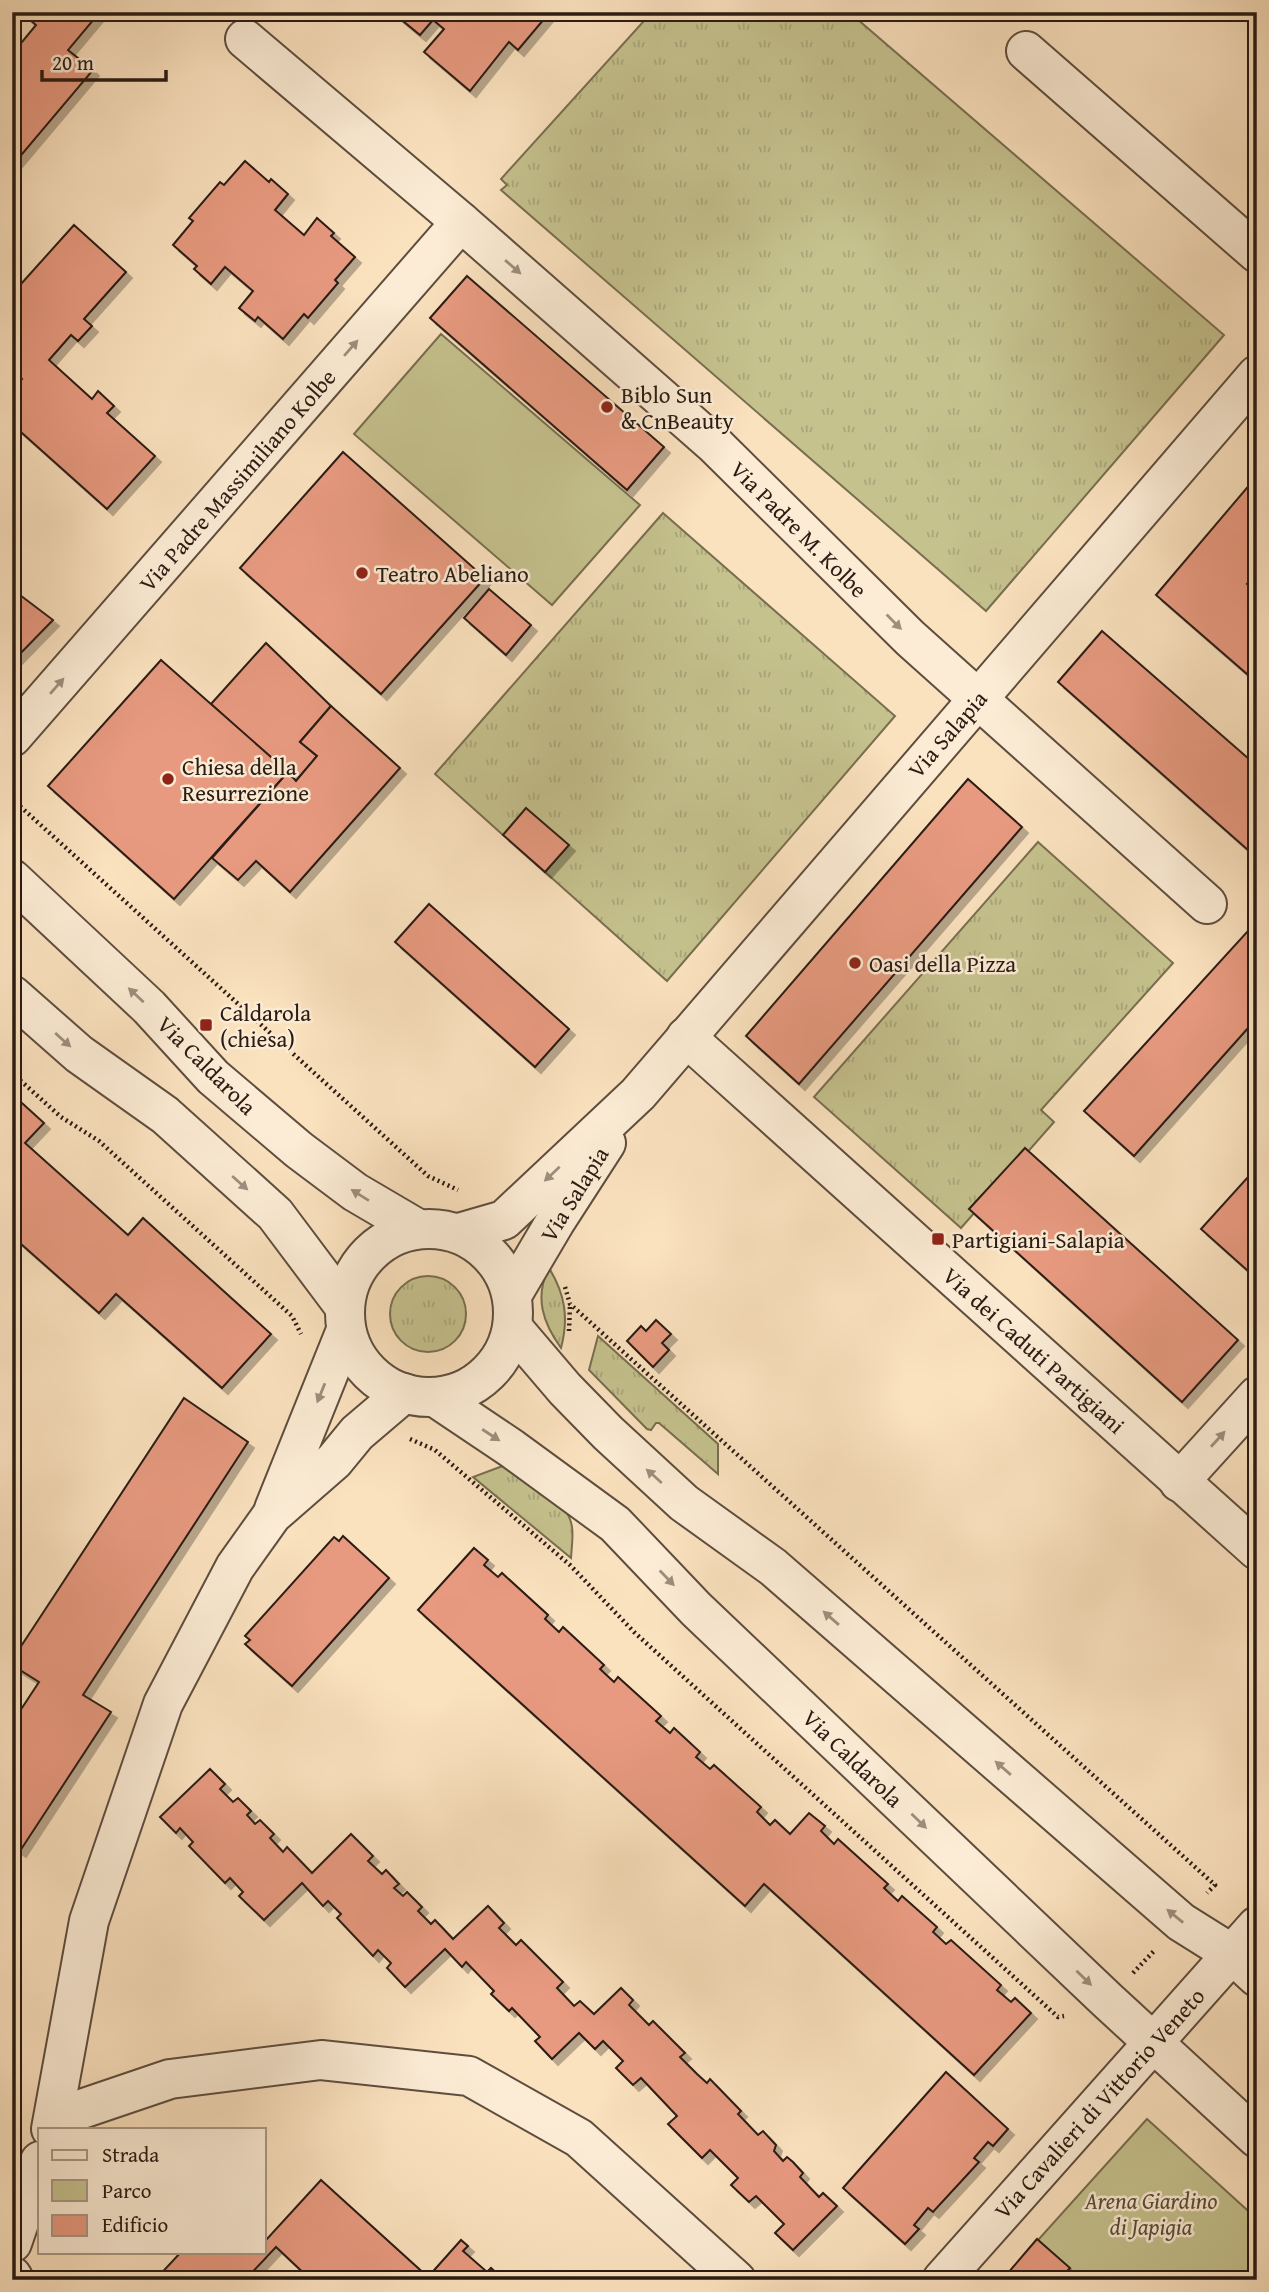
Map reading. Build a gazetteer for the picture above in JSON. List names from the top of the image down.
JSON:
{
  "streets": {
    "street": [
      "Via Padre Massimiliano Kolbe",
      "Via Padre M. Kolbe",
      "Via Salapia",
      "Via Caldarola",
      "Via dei Caduti Partigiani",
      "Via Cavalieri di Vittorio Veneto"
    ]
  },
  "crossings": [
    ["Via Padre Massimiliano Kolbe", "Via Padre M. Kolbe"],
    ["Via Padre M. Kolbe", "Via Salapia"],
    ["Via Salapia", "Via Caldarola"],
    ["Via Salapia", "Via dei Caduti Partigiani"],
    ["Via Caldarola", "Via Cavalieri di Vittorio Veneto"]
  ],
  "one_way": ["Via Padre Massimiliano Kolbe", "Via Padre M. Kolbe"],
  "parks": ["Arena Giardino di Japigia"],
  "places": {
    "other": [
      "Biblo Sun & CnBeauty",
      "Teatro Abeliano",
      "Chiesa della Resurrezione",
      "Oasi della Pizza"
    ],
    "transit": ["Caldarola (chiesa)", "Partigiani-Salapia"]
  },
  "legend": ["Strada", "Parco", "Edificio"],
  "scale_bar": "20 m"
}
